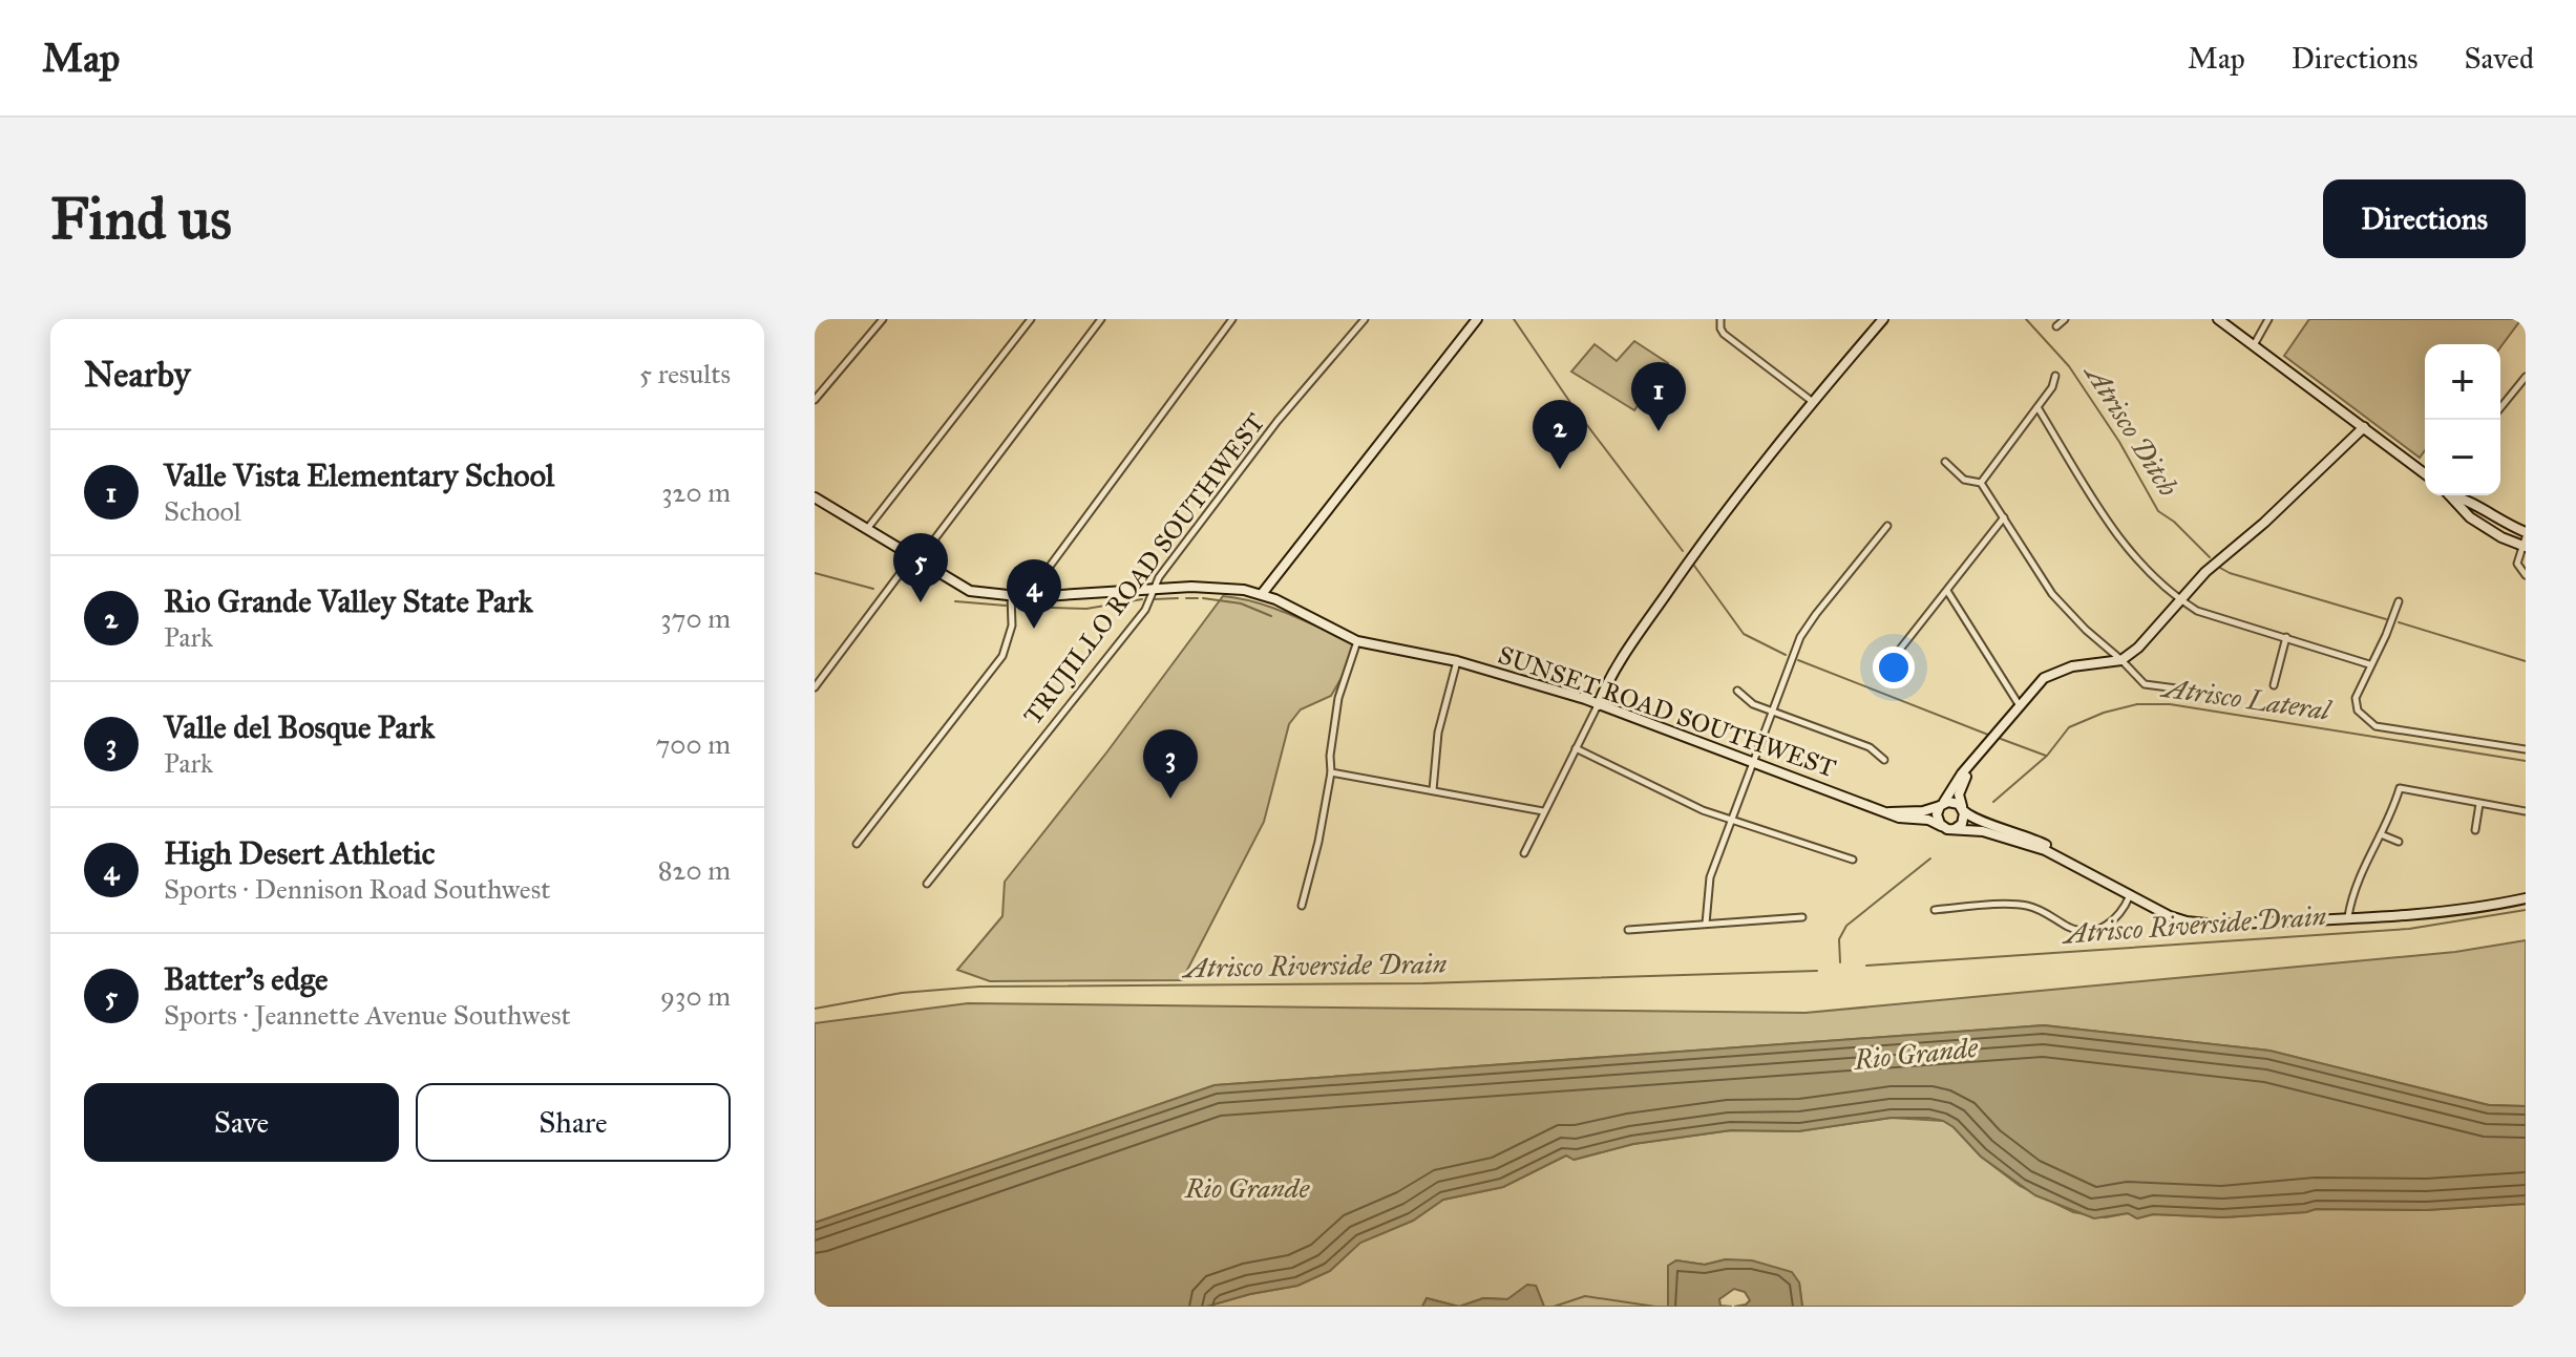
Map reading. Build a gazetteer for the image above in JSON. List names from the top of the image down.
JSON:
{
  "streets": {
    "street": ["TRUJILLO ROAD SOUTHWEST", "SUNSET ROAD SOUTHWEST"]
  },
  "crossings": [
    ["TRUJILLO ROAD SOUTHWEST", "SUNSET ROAD SOUTHWEST"]
  ],
  "water": [
    "Atrisco Ditch",
    "Atrisco Lateral",
    "Atrisco Riverside Drain",
    "Rio Grande"
  ],
  "page": {
    "header": "Map",
    "nav": ["Map", "Directions", "Saved"],
    "buttons": [
      "Directions",
      ["Save", "Share"]
    ],
    "title": "Find us",
    "heading": ["Nearby", "5 results"],
    "map_buttons": ["+", "−"],
    "pins": [
      "1",
      "2",
      "5",
      "4",
      "3"
    ],
    "list": [
      {
        "mark": "1",
        "name": "Valle Vista Elementary School",
        "note": "School",
        "value": "320 m"
      },
      {
        "mark": "2",
        "name": "Rio Grande Valley State Park",
        "note": "Park",
        "value": "370 m"
      },
      {
        "mark": "3",
        "name": "Valle del Bosque Park",
        "note": "Park",
        "value": "700 m"
      },
      {
        "mark": "4",
        "name": "High Desert Athletic",
        "note": "Sports · Dennison Road Southwest",
        "value": "820 m"
      },
      {
        "mark": "5",
        "name": "Batter's edge",
        "note": "Sports · Jeannette Avenue Southwest",
        "value": "930 m"
      }
    ]
  }
}
